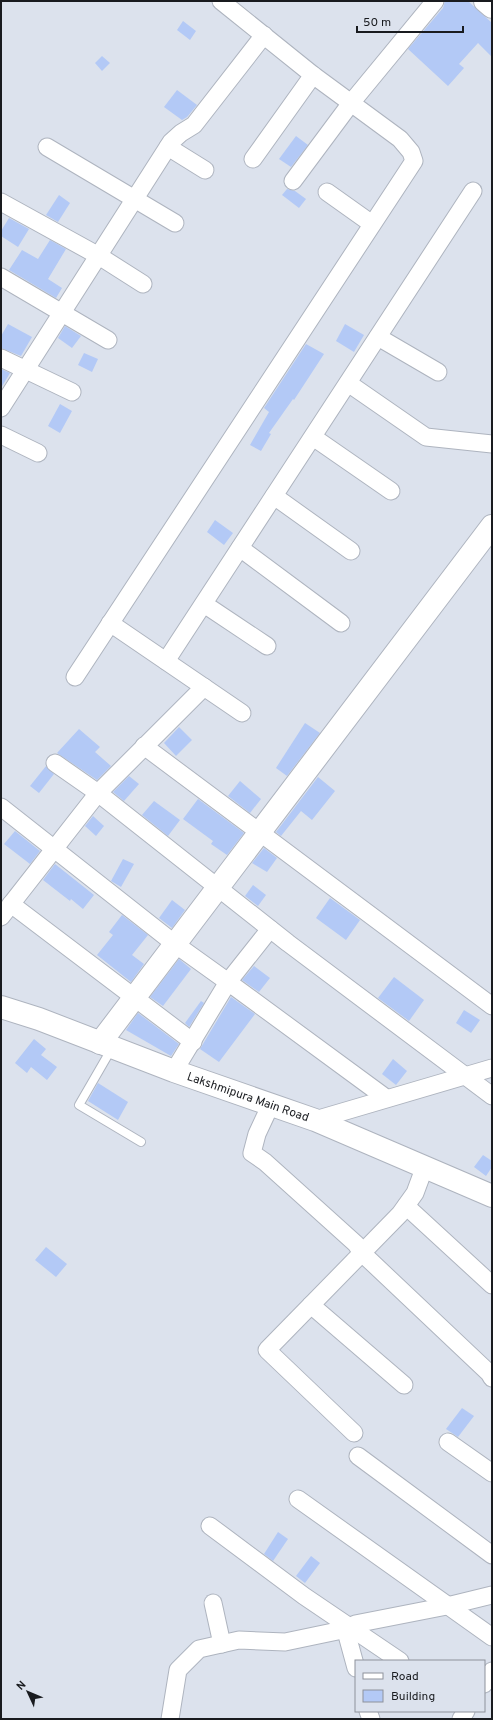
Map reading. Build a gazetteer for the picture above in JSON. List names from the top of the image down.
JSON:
{
  "streets": {
    "street": ["Lakshmipura Main Road"]
  },
  "legend": ["Road", "Building"],
  "scale_bar": "50 m",
  "north": "top left"
}
